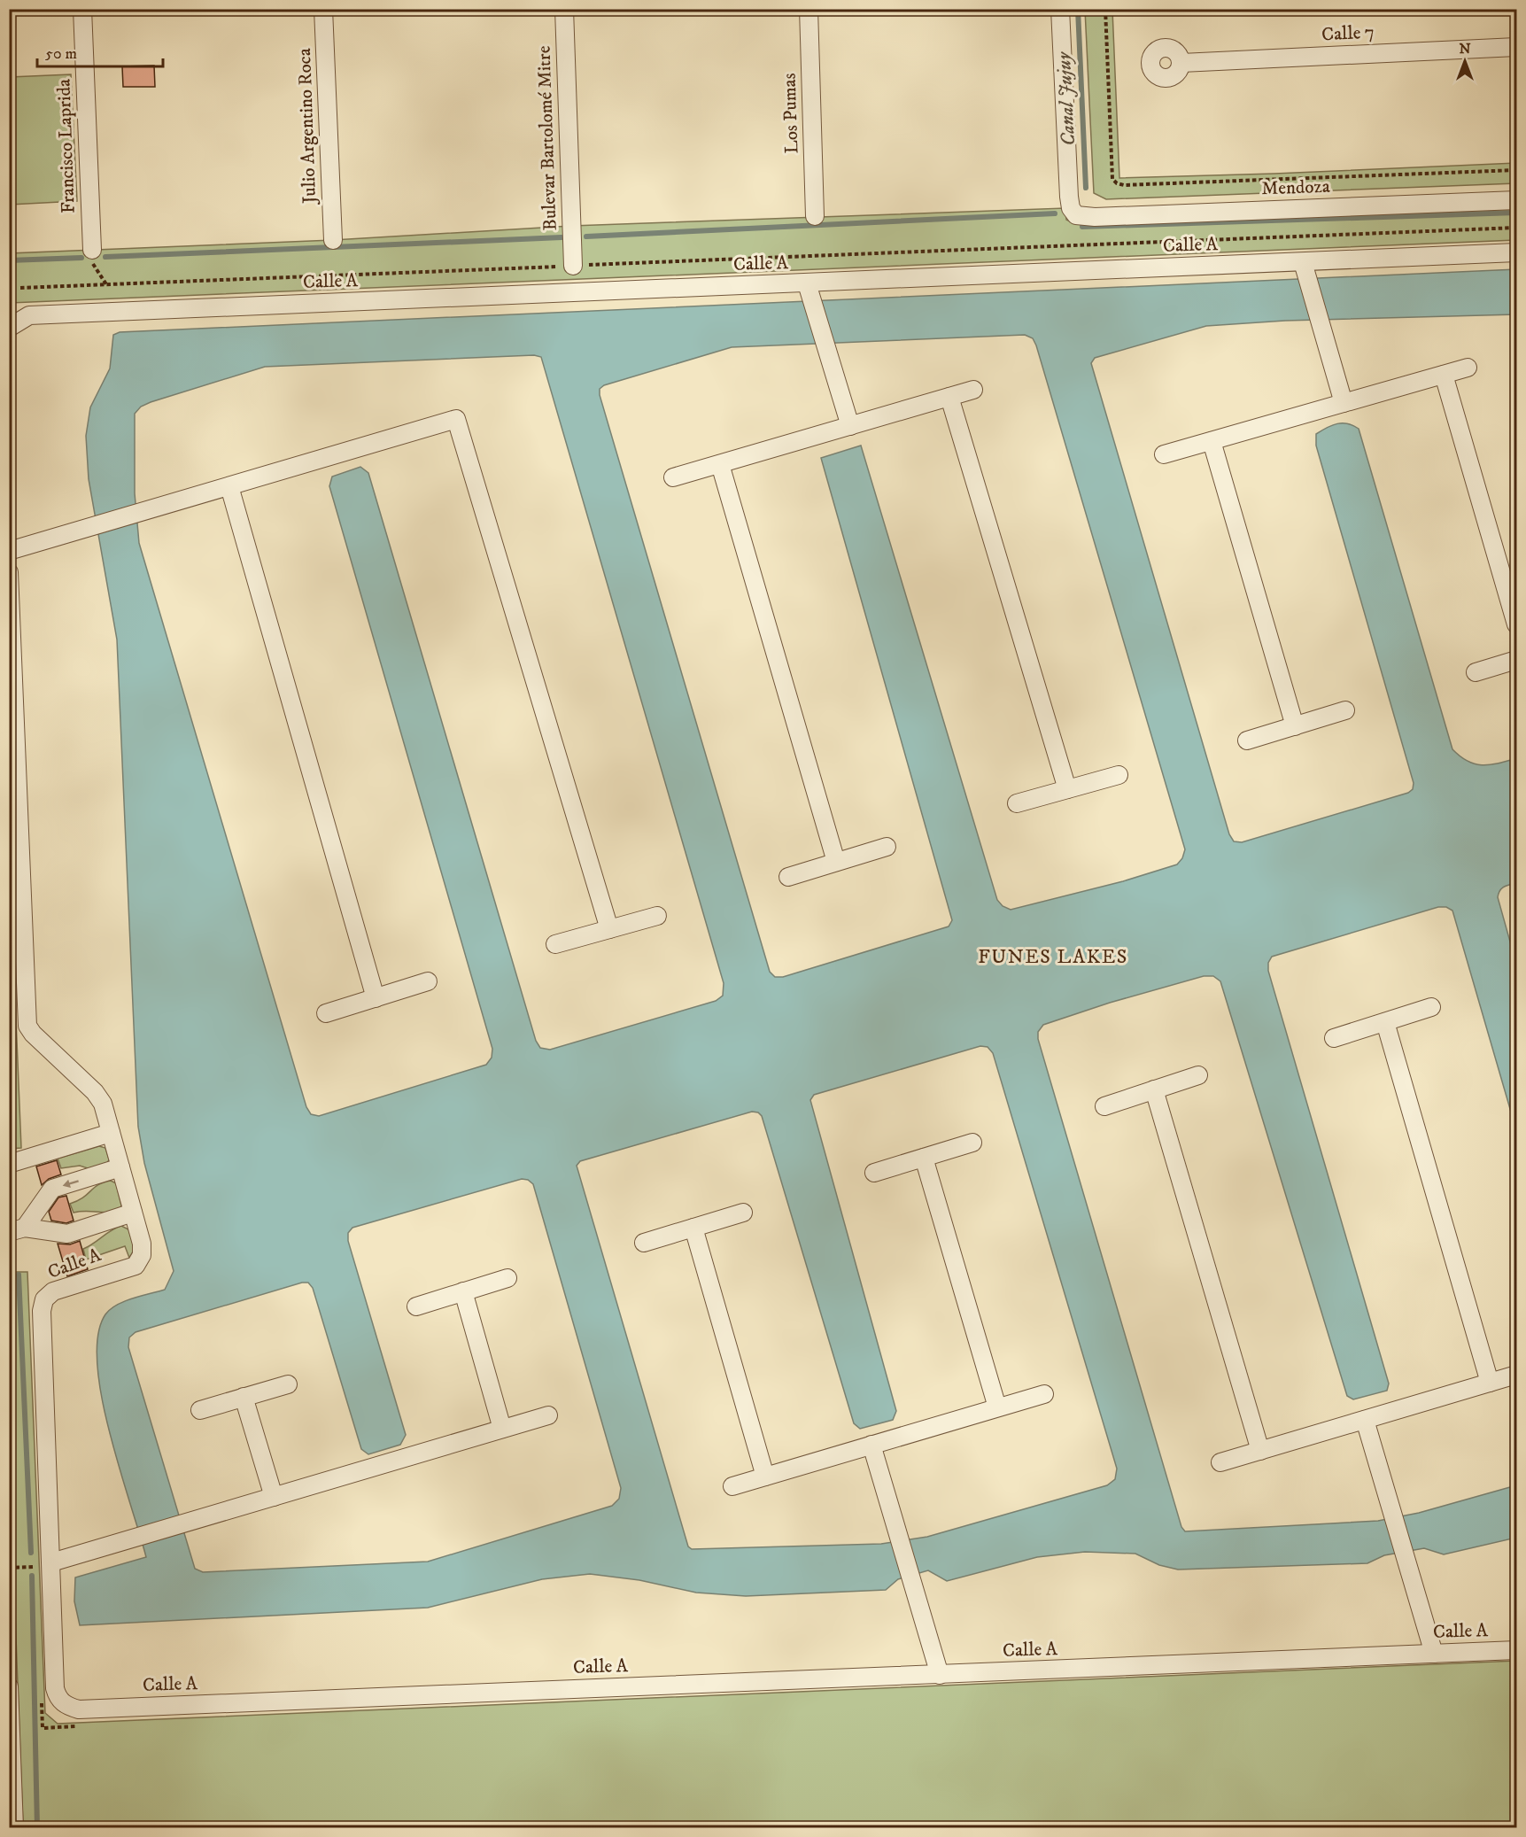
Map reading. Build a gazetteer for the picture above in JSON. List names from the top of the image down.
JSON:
{
  "streets": {
    "street": [
      "Calle 7",
      "Los Pumas",
      "Julio Argentino Roca",
      "Bulevar Bartolomé Mitre",
      "Francisco Laprida",
      "Mendoza",
      "Calle A"
    ]
  },
  "districts": ["FUNES LAKES"],
  "water": ["Canal Jujuy"],
  "scale_bar": "50 m",
  "north": "top"
}
